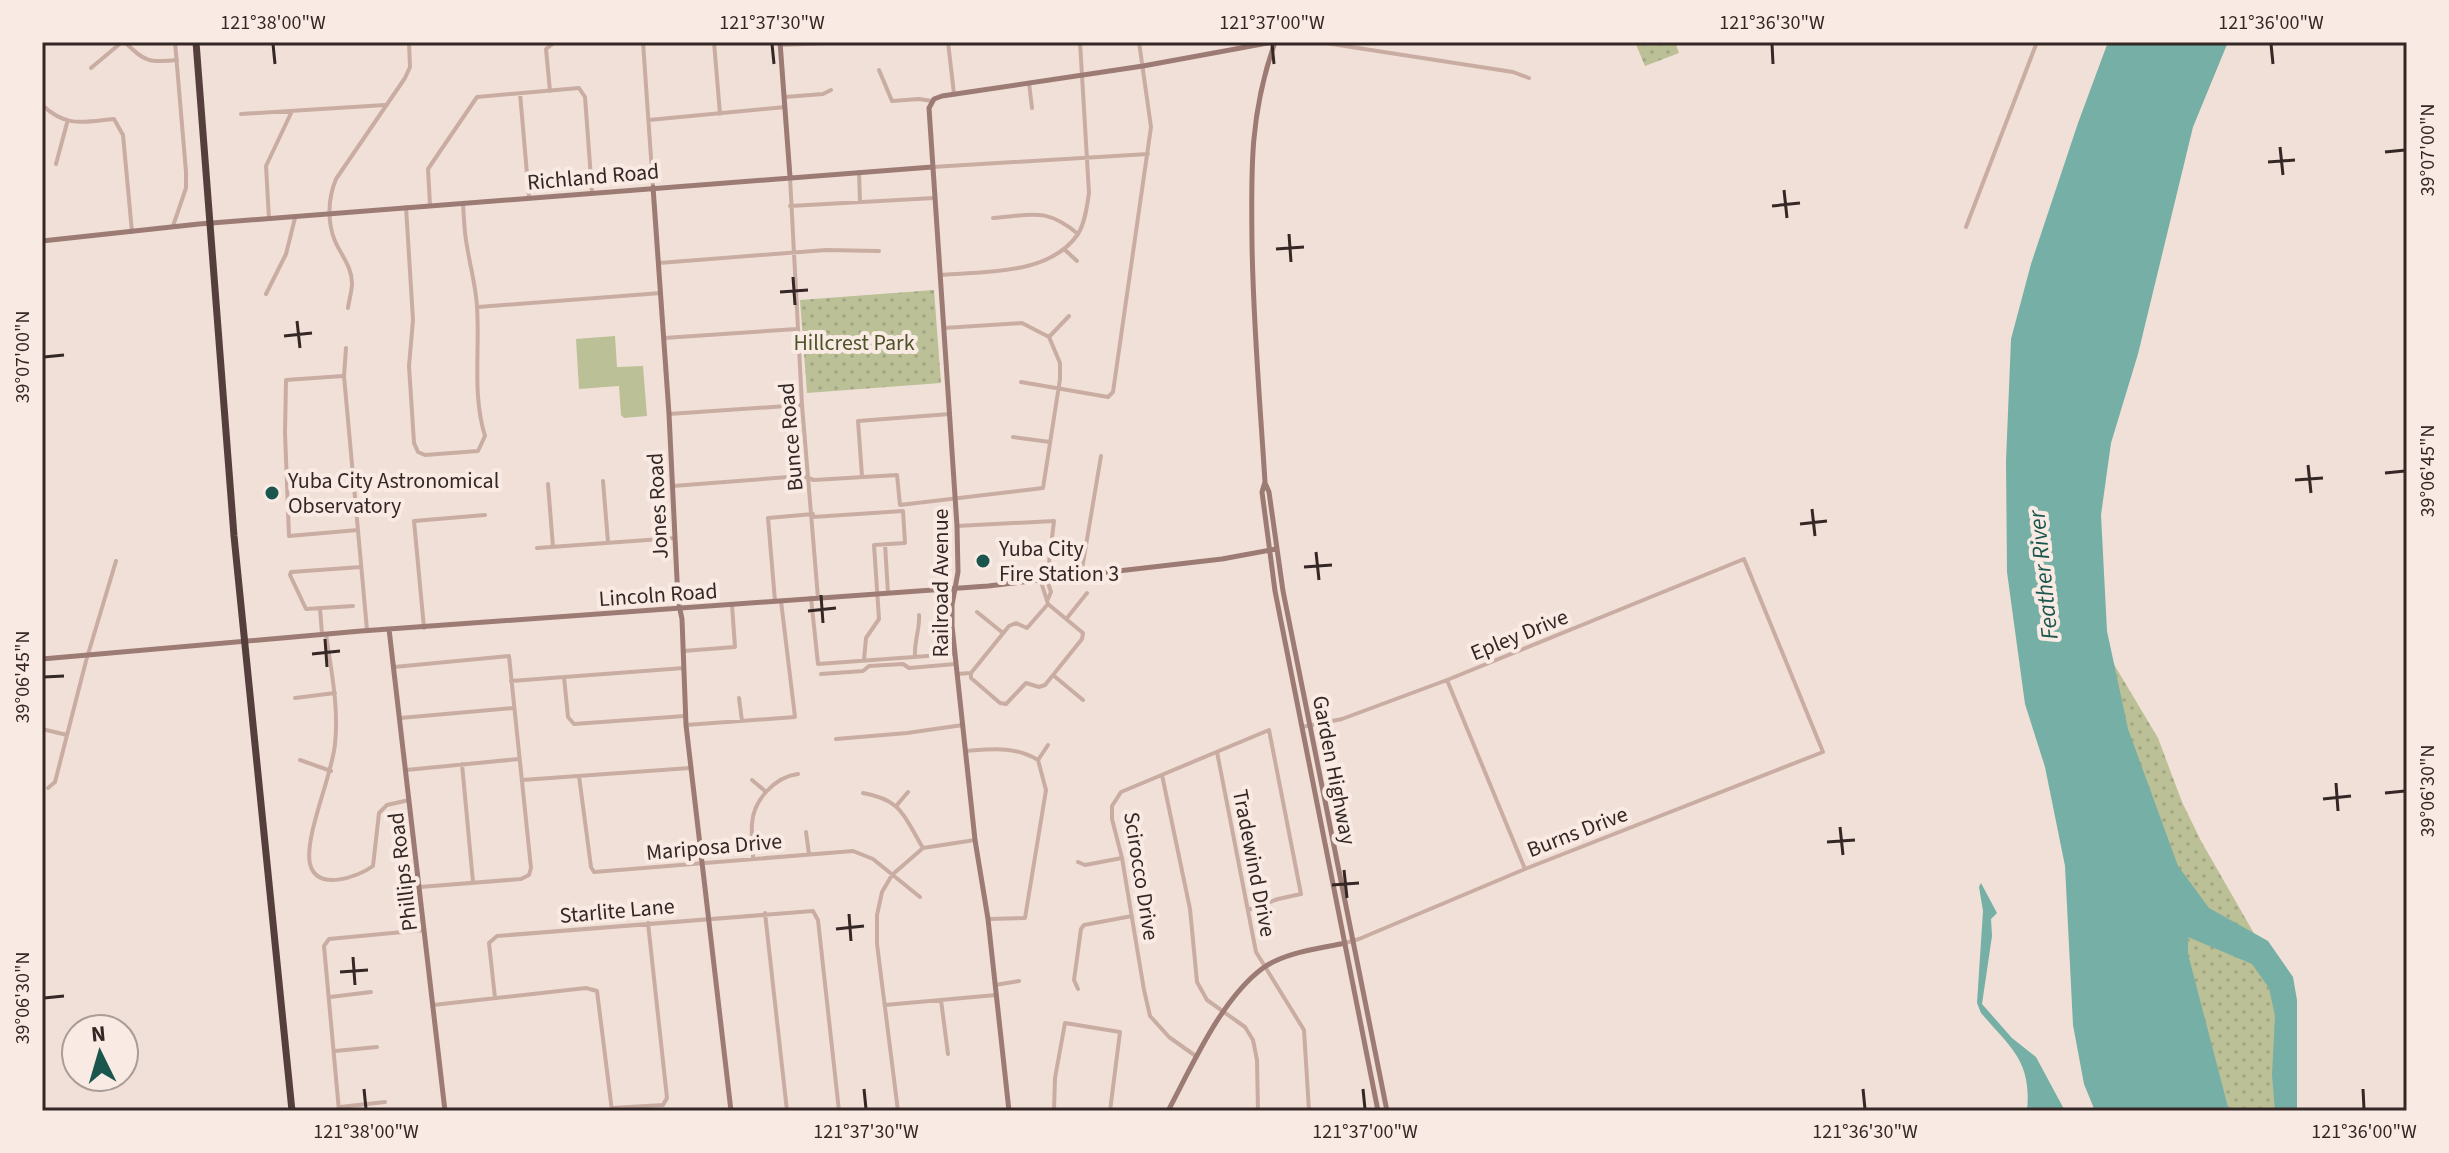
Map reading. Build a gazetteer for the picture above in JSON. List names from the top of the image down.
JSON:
{
  "streets": {
    "street": [
      "Richland Road",
      "Bunce Road",
      "Jones Road",
      "Railroad Avenue",
      "Lincoln Road",
      "Epley Drive",
      "Garden Highway",
      "Burns Drive",
      "Mariposa Drive",
      "Tradewind Drive",
      "Phillips Road",
      "Scirocco Drive",
      "Starlite Lane"
    ]
  },
  "crossings": [
    ["Richland Road", "Bunce Road"],
    ["Richland Road", "Jones Road"],
    ["Richland Road", "Railroad Avenue"],
    ["Bunce Road", "Lincoln Road"],
    ["Jones Road", "Lincoln Road"],
    ["Jones Road", "Mariposa Drive"],
    ["Jones Road", "Starlite Lane"],
    ["Railroad Avenue", "Lincoln Road"],
    ["Lincoln Road", "Garden Highway"],
    ["Lincoln Road", "Phillips Road"],
    ["Epley Drive", "Garden Highway"],
    ["Epley Drive", "Burns Drive"],
    ["Garden Highway", "Burns Drive"],
    ["Tradewind Drive", "Scirocco Drive"]
  ],
  "water": ["Feather River"],
  "parks": ["Hillcrest Park"],
  "places": ["Yuba City Astronomical Observatory", "Yuba City Fire Station 3"],
  "north": "top",
  "coordinates": [
    "121°38'00\"W",
    "121°37'30\"W",
    "121°37'00\"W",
    "121°36'30\"W",
    "121°36'00\"W",
    "39°07'00\"N",
    "39°06'45\"N",
    "39°06'30\"N"
  ]
}
